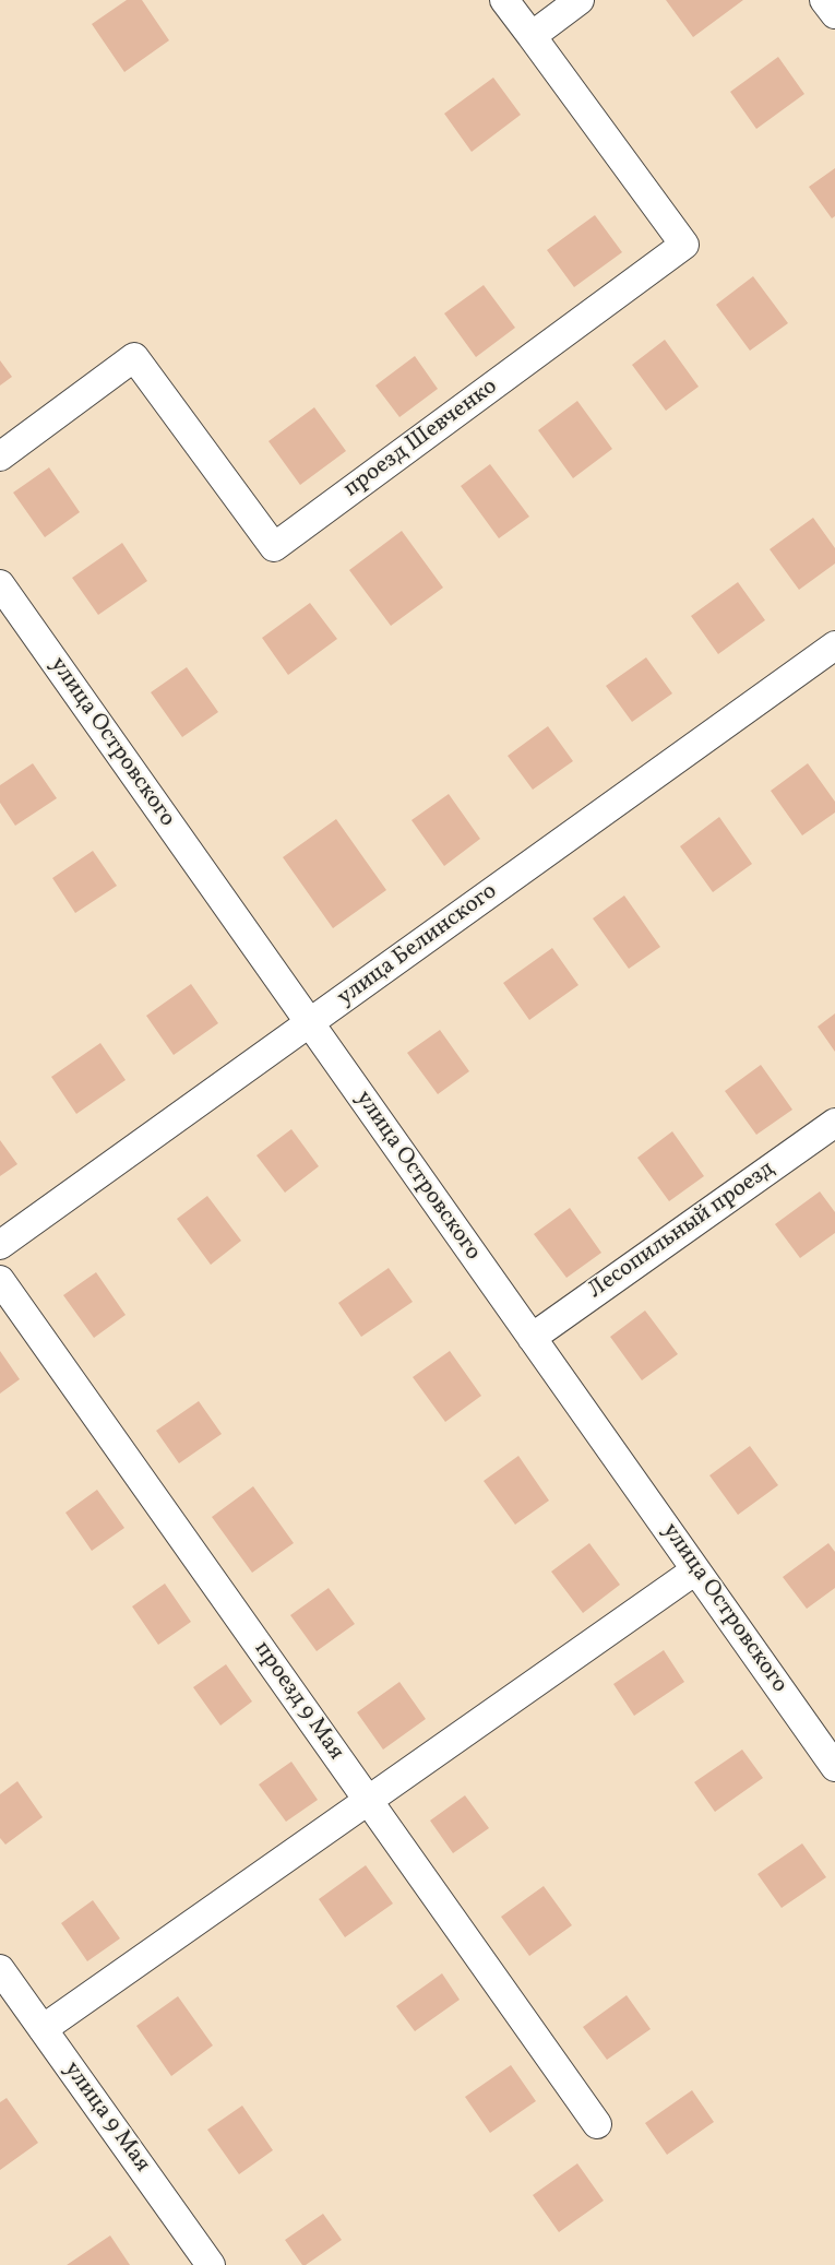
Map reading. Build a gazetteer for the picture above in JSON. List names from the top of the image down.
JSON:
{
  "streets": {
    "street": [
      "проезд Шевченко",
      "улица Островского",
      "улица Белинского",
      "Лесопильный проезд",
      "проезд 9 Мая",
      "улица 9 Мая"
    ]
  },
  "crossings": [
    ["улица Островского", "улица Белинского"],
    ["улица Островского", "Лесопильный проезд"]
  ]
}
